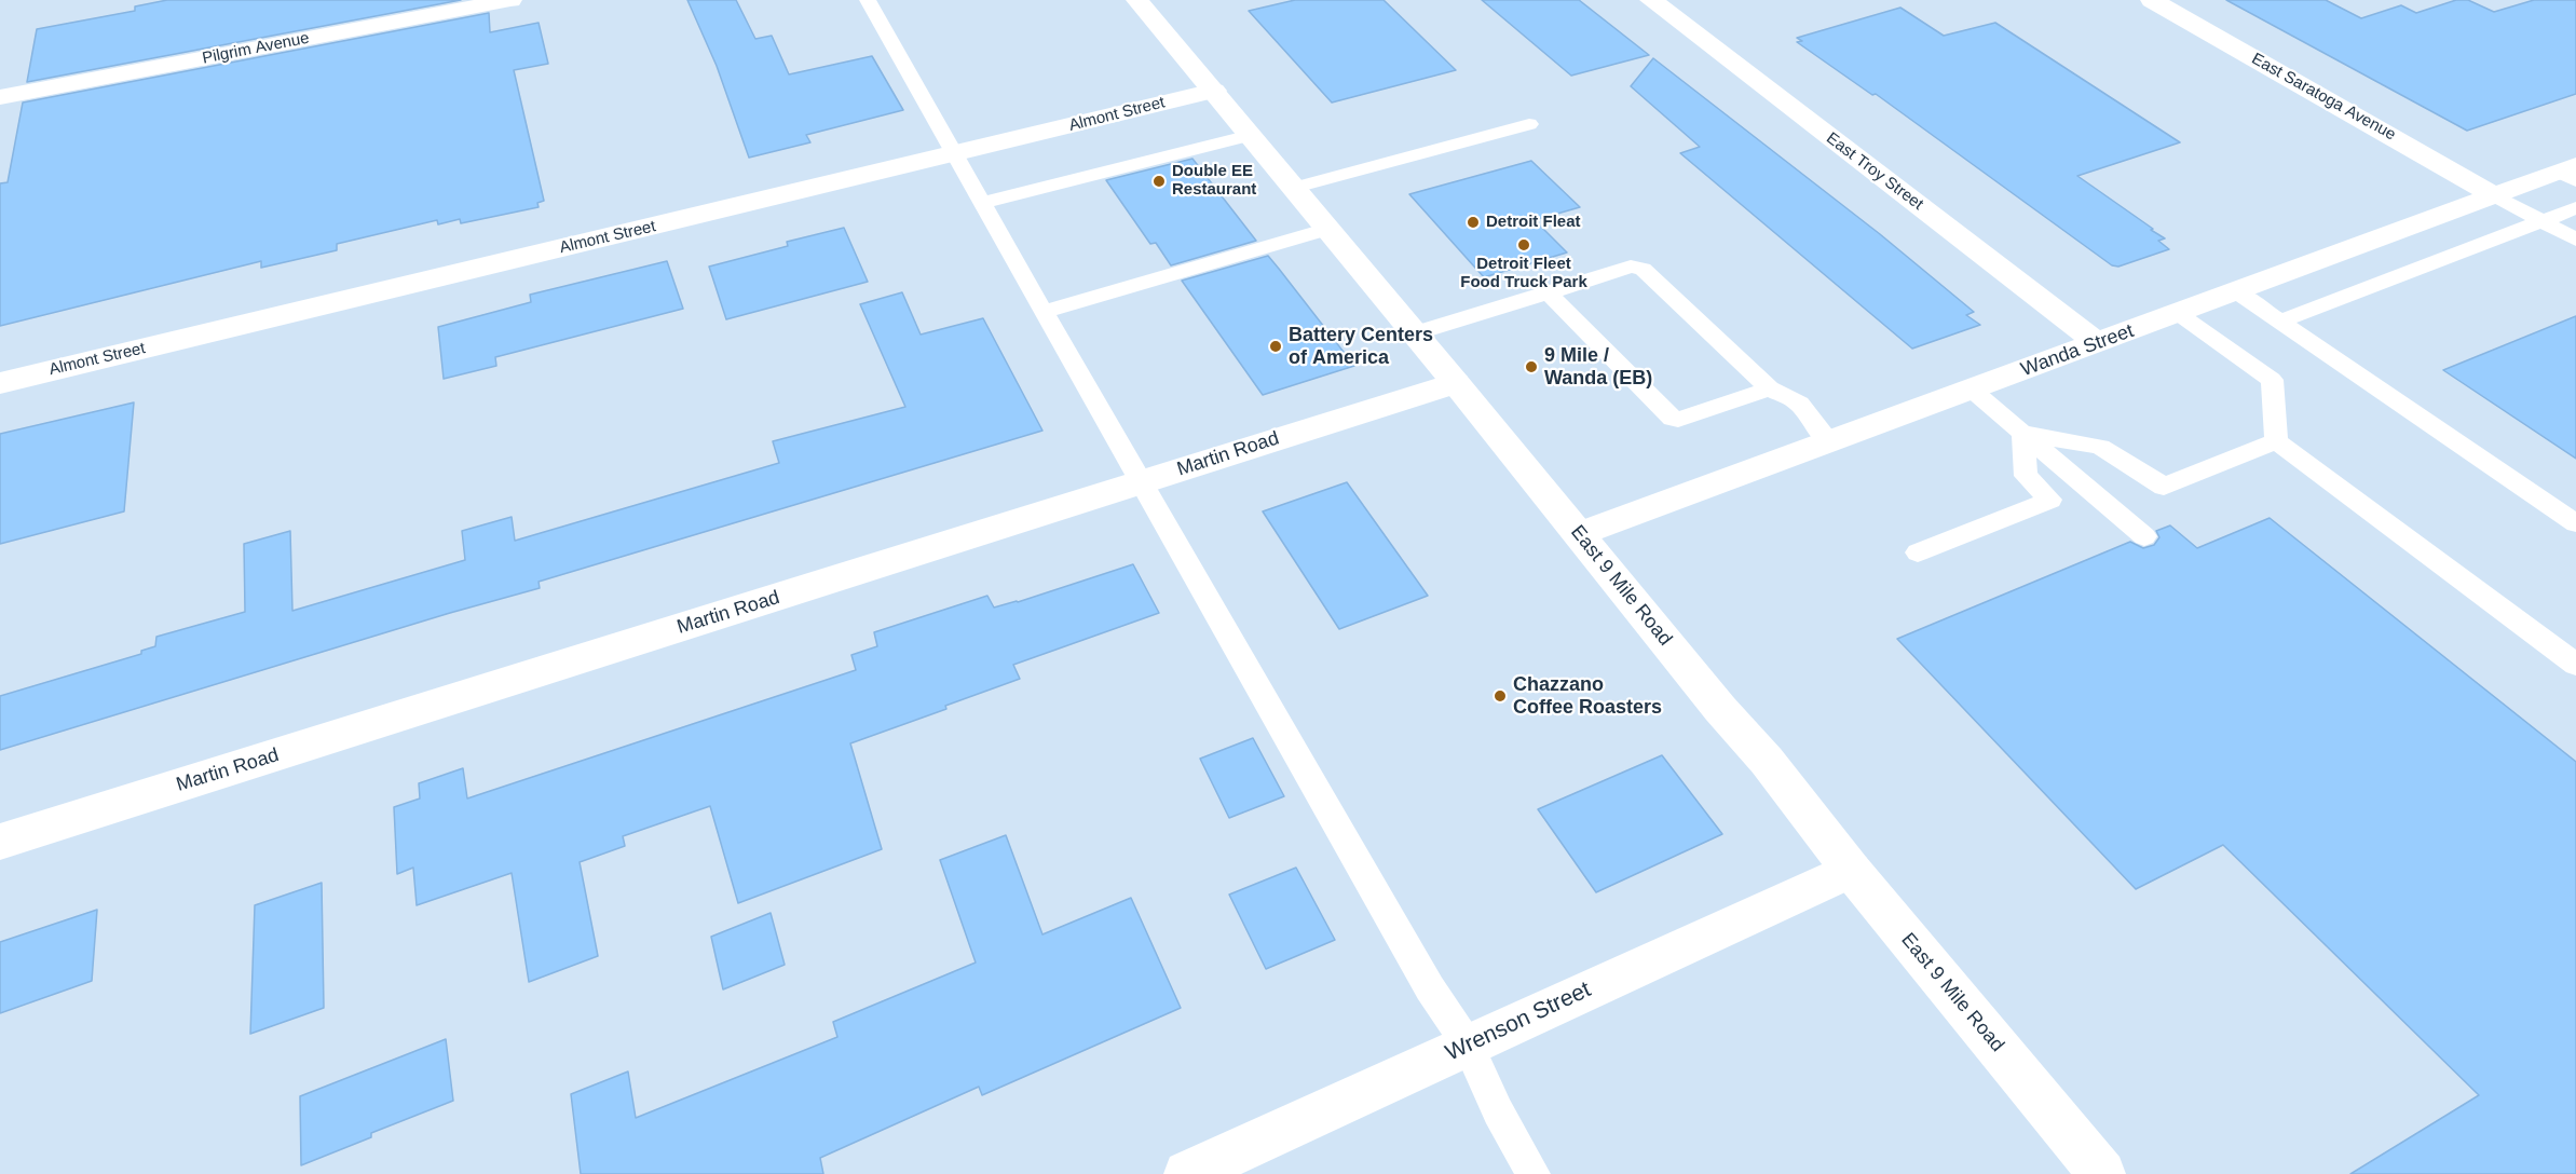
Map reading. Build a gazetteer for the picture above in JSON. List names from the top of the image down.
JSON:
{
  "streets": {
    "street": [
      "Pilgrim Avenue",
      "East Saratoga Avenue",
      "Almont Street",
      "East Troy Street",
      "Wanda Street",
      "Martin Road",
      "East 9 Mile Road",
      "Wrenson Street"
    ]
  },
  "crossings": [
    ["East Saratoga Avenue", "Wanda Street"],
    ["Almont Street", "East 9 Mile Road"],
    ["East Troy Street", "Wanda Street"],
    ["Wanda Street", "East 9 Mile Road"],
    ["Martin Road", "East 9 Mile Road"],
    ["East 9 Mile Road", "Wrenson Street"]
  ],
  "places": [
    "Double EE Restaurant",
    "Detroit Fleat",
    "Detroit Fleet Food Truck Park",
    "Battery Centers of America",
    "9 Mile / Wanda (EB)",
    "Chazzano Coffee Roasters"
  ]
}
